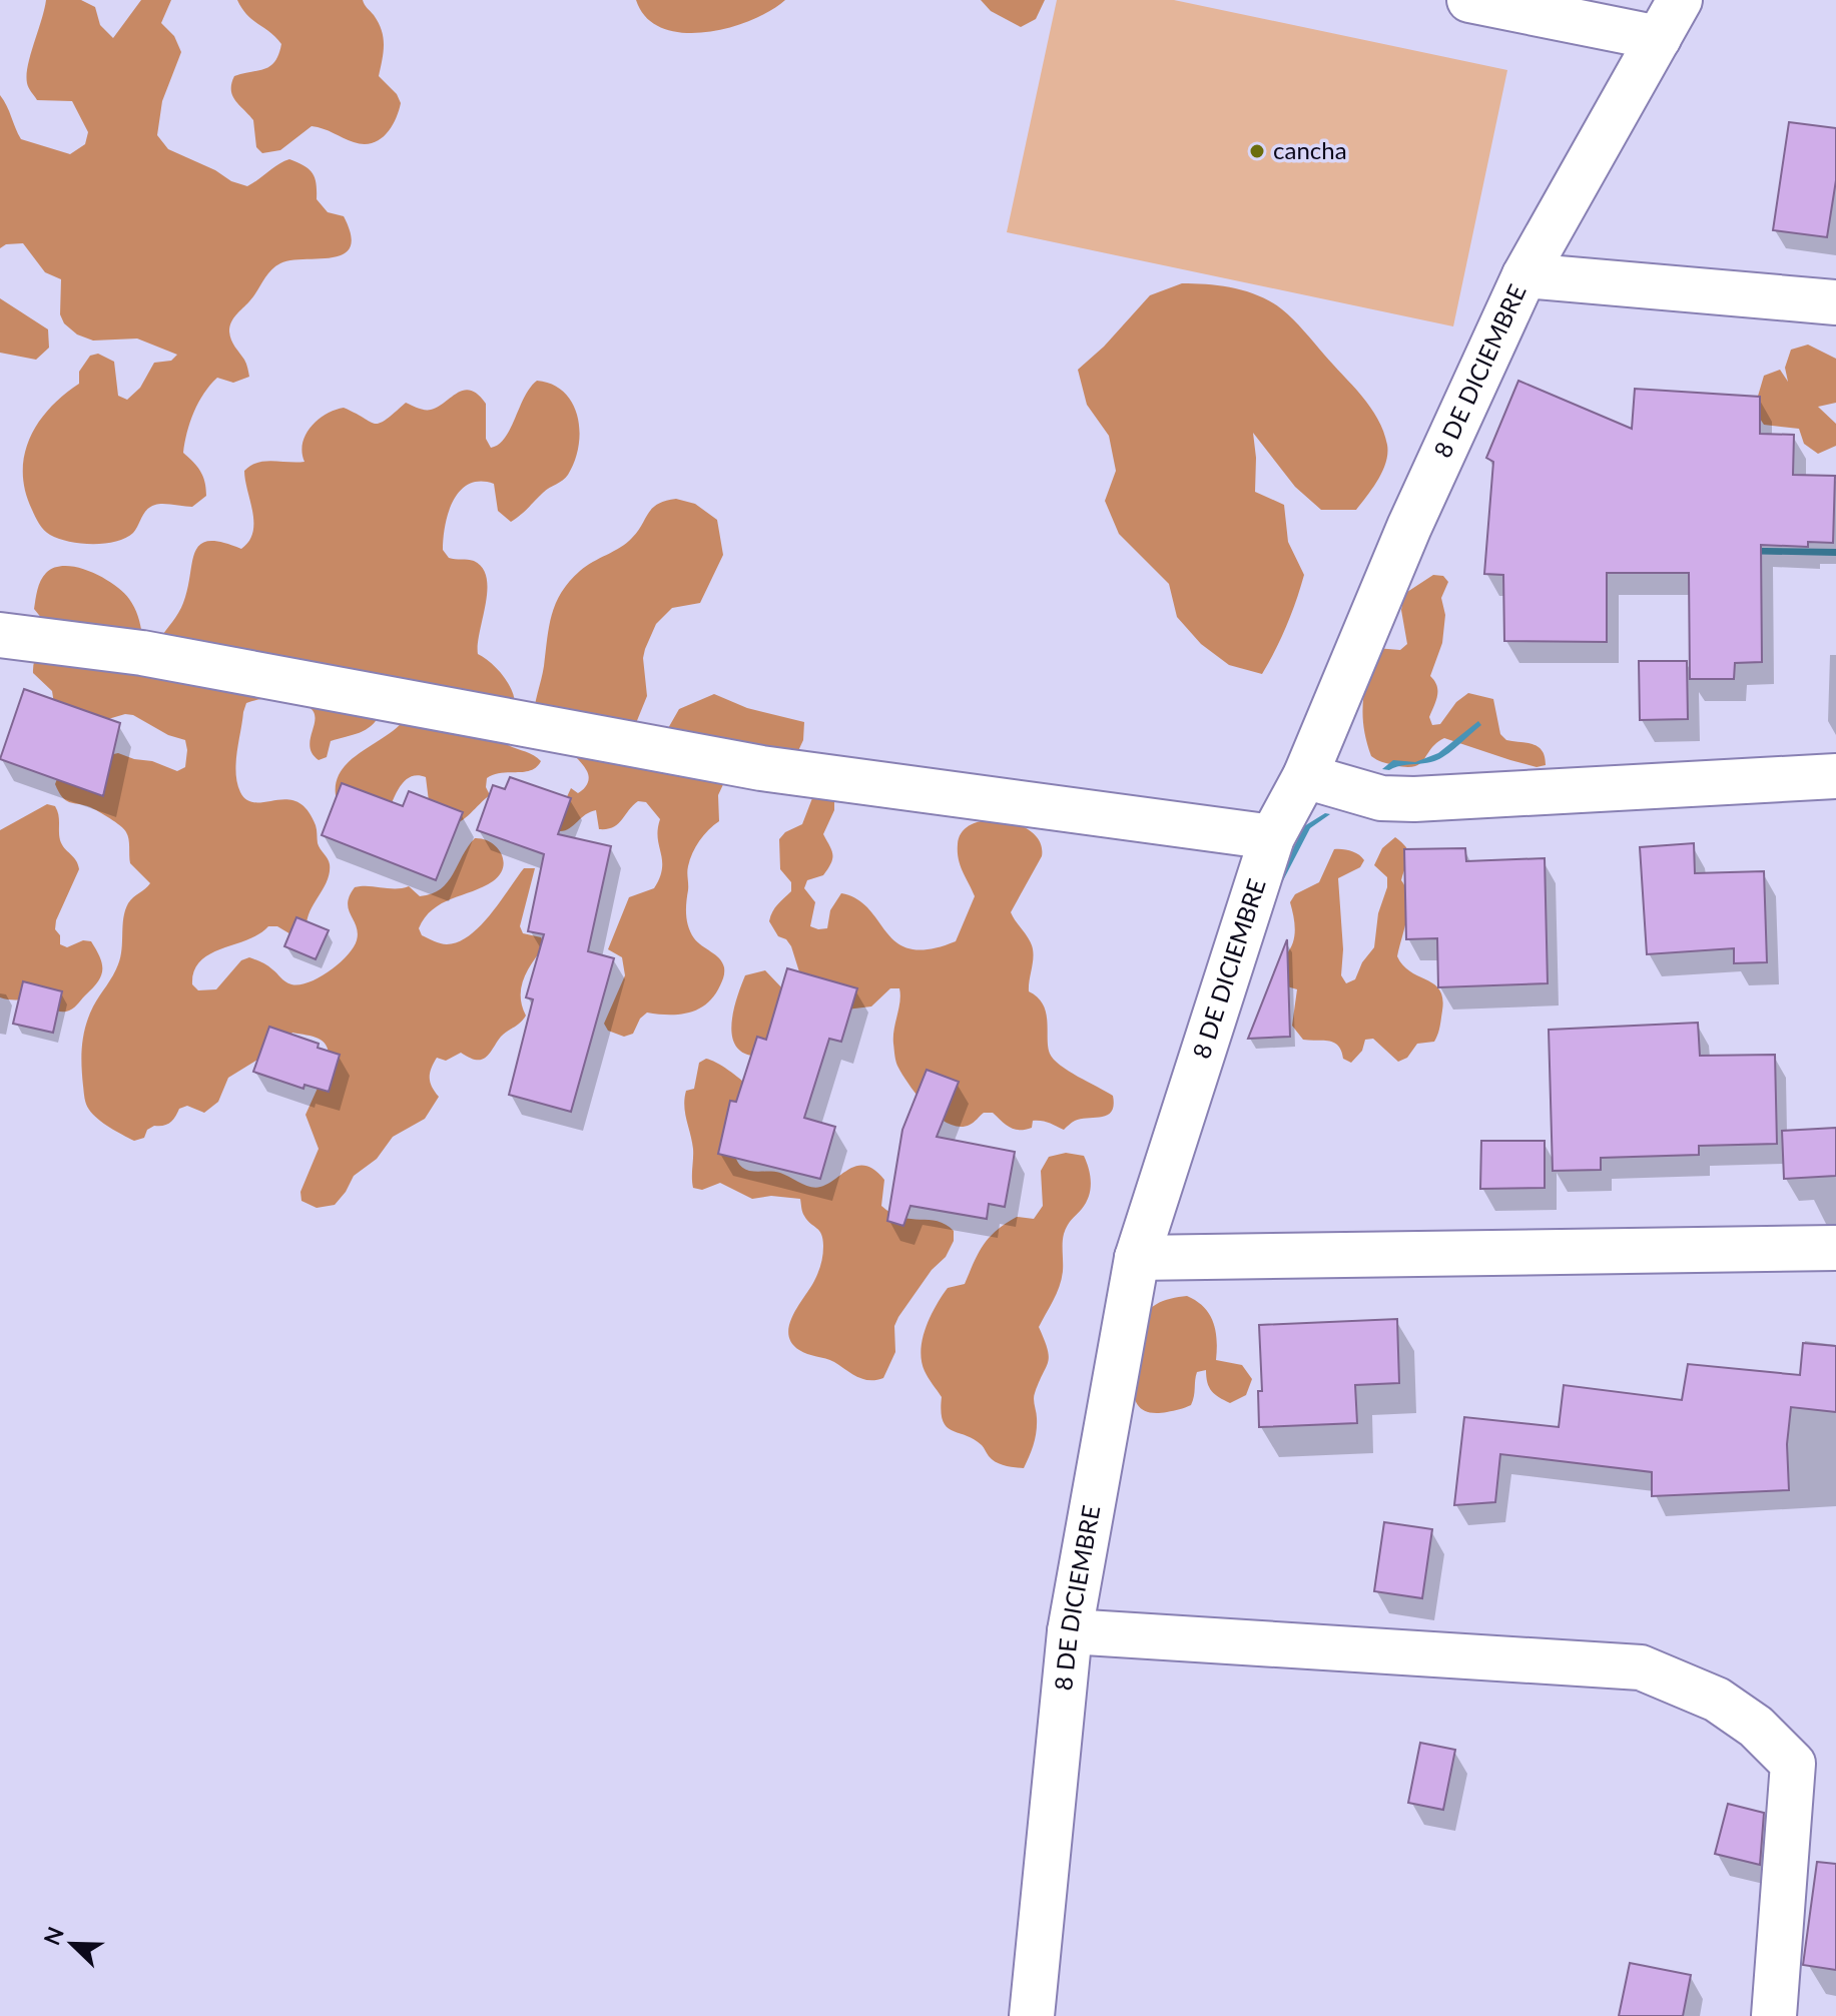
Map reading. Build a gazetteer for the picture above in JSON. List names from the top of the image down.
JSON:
{
  "streets": {
    "street": ["8 DE DICIEMBRE"]
  },
  "places": ["cancha"],
  "north": "top left"
}
